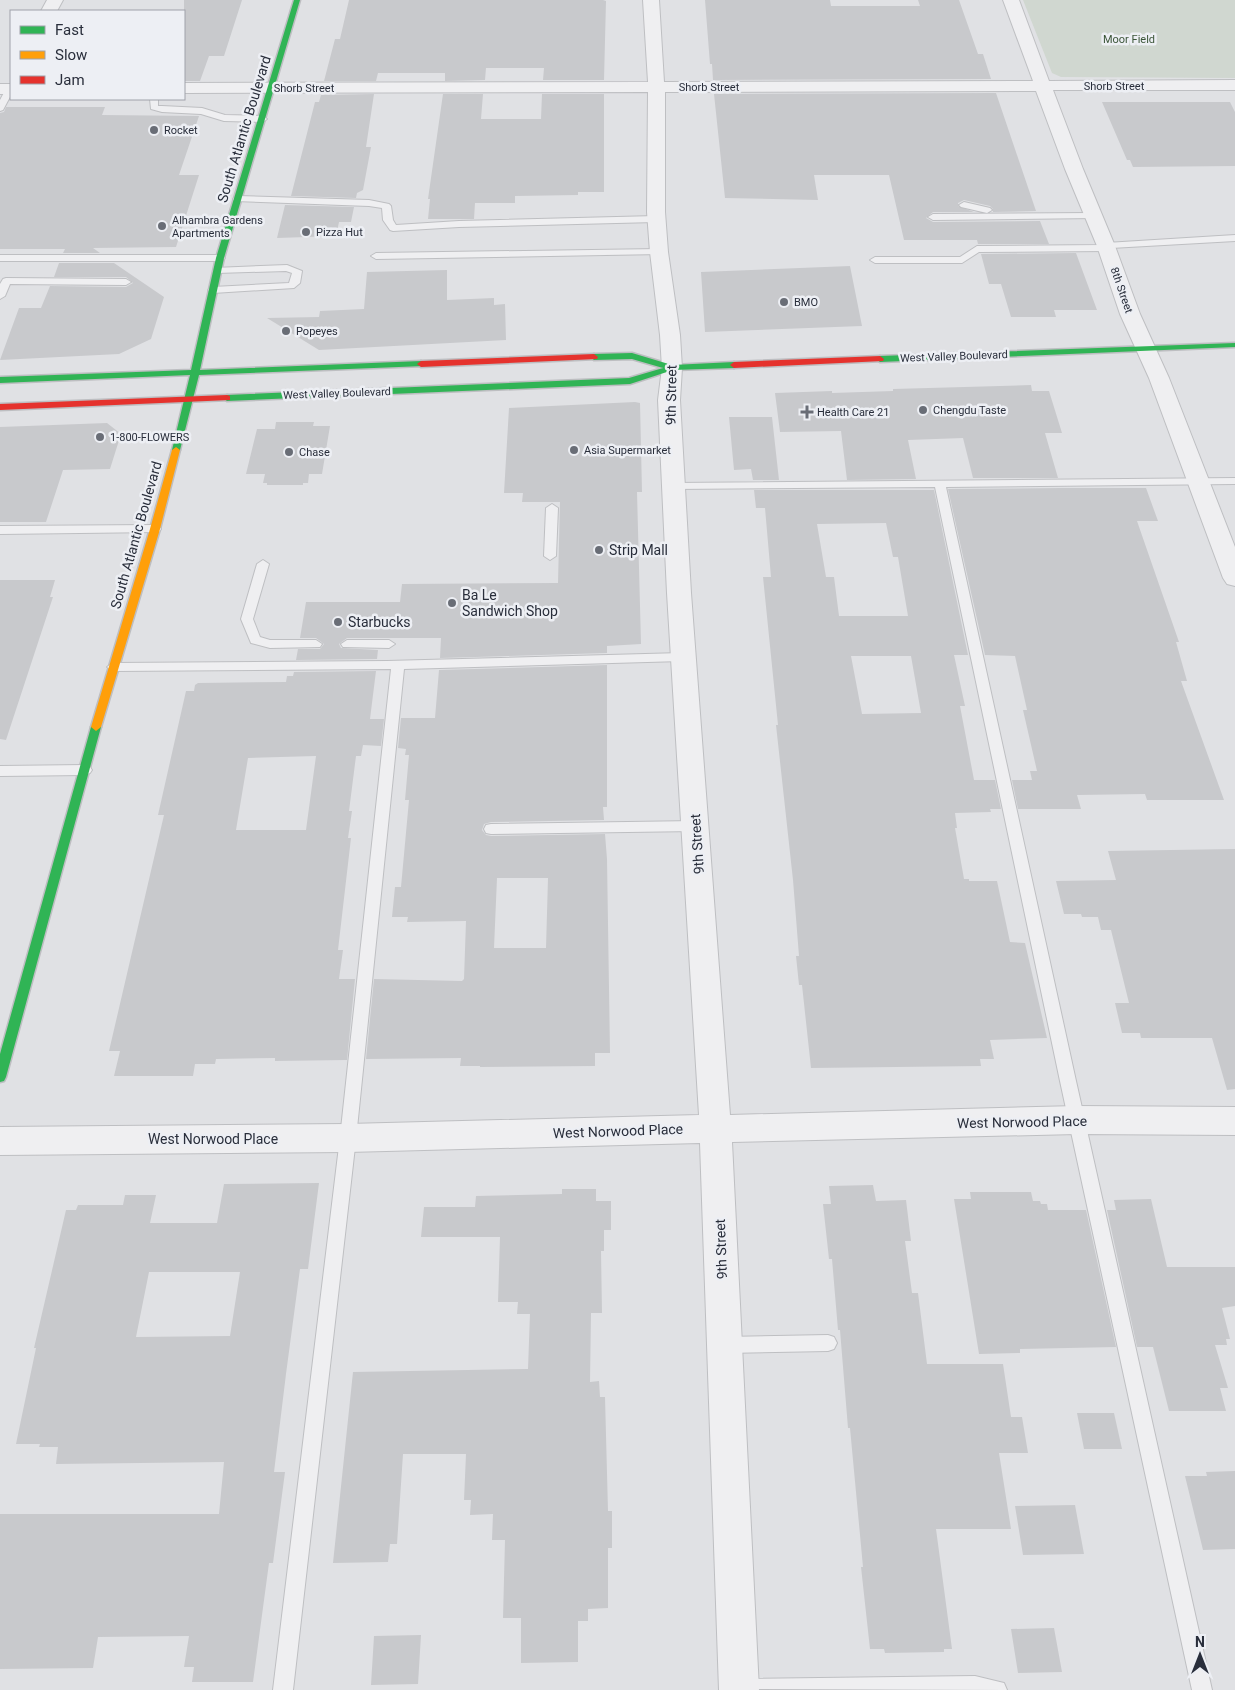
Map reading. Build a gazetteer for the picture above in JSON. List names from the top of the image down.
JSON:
{
  "streets": {
    "main road": ["South Atlantic Boulevard", "West Valley Boulevard"],
    "street": [
      "Shorb Street",
      "8th Street",
      "9th Street",
      "West Norwood Place"
    ]
  },
  "crossings": [
    ["Shorb Street", "South Atlantic Boulevard"],
    ["Shorb Street", "8th Street"],
    ["Shorb Street", "9th Street"],
    ["South Atlantic Boulevard", "West Valley Boulevard"],
    ["8th Street", "West Valley Boulevard"],
    ["West Valley Boulevard", "9th Street"],
    ["9th Street", "West Norwood Place"]
  ],
  "parks": ["Moor Field"],
  "places": {
    "other": [
      "Rocket",
      "Alhambra Gardens Apartments",
      "Pizza Hut",
      "BMO",
      "Popeyes",
      "Chengdu Taste",
      "1-800-FLOWERS",
      "Asia Supermarket",
      "Chase",
      "Strip Mall",
      "Ba Le Sandwich Shop",
      "Starbucks"
    ],
    "health": ["Health Care 21"]
  },
  "legend": ["Fast", "Slow", "Jam"],
  "north": "top"
}
